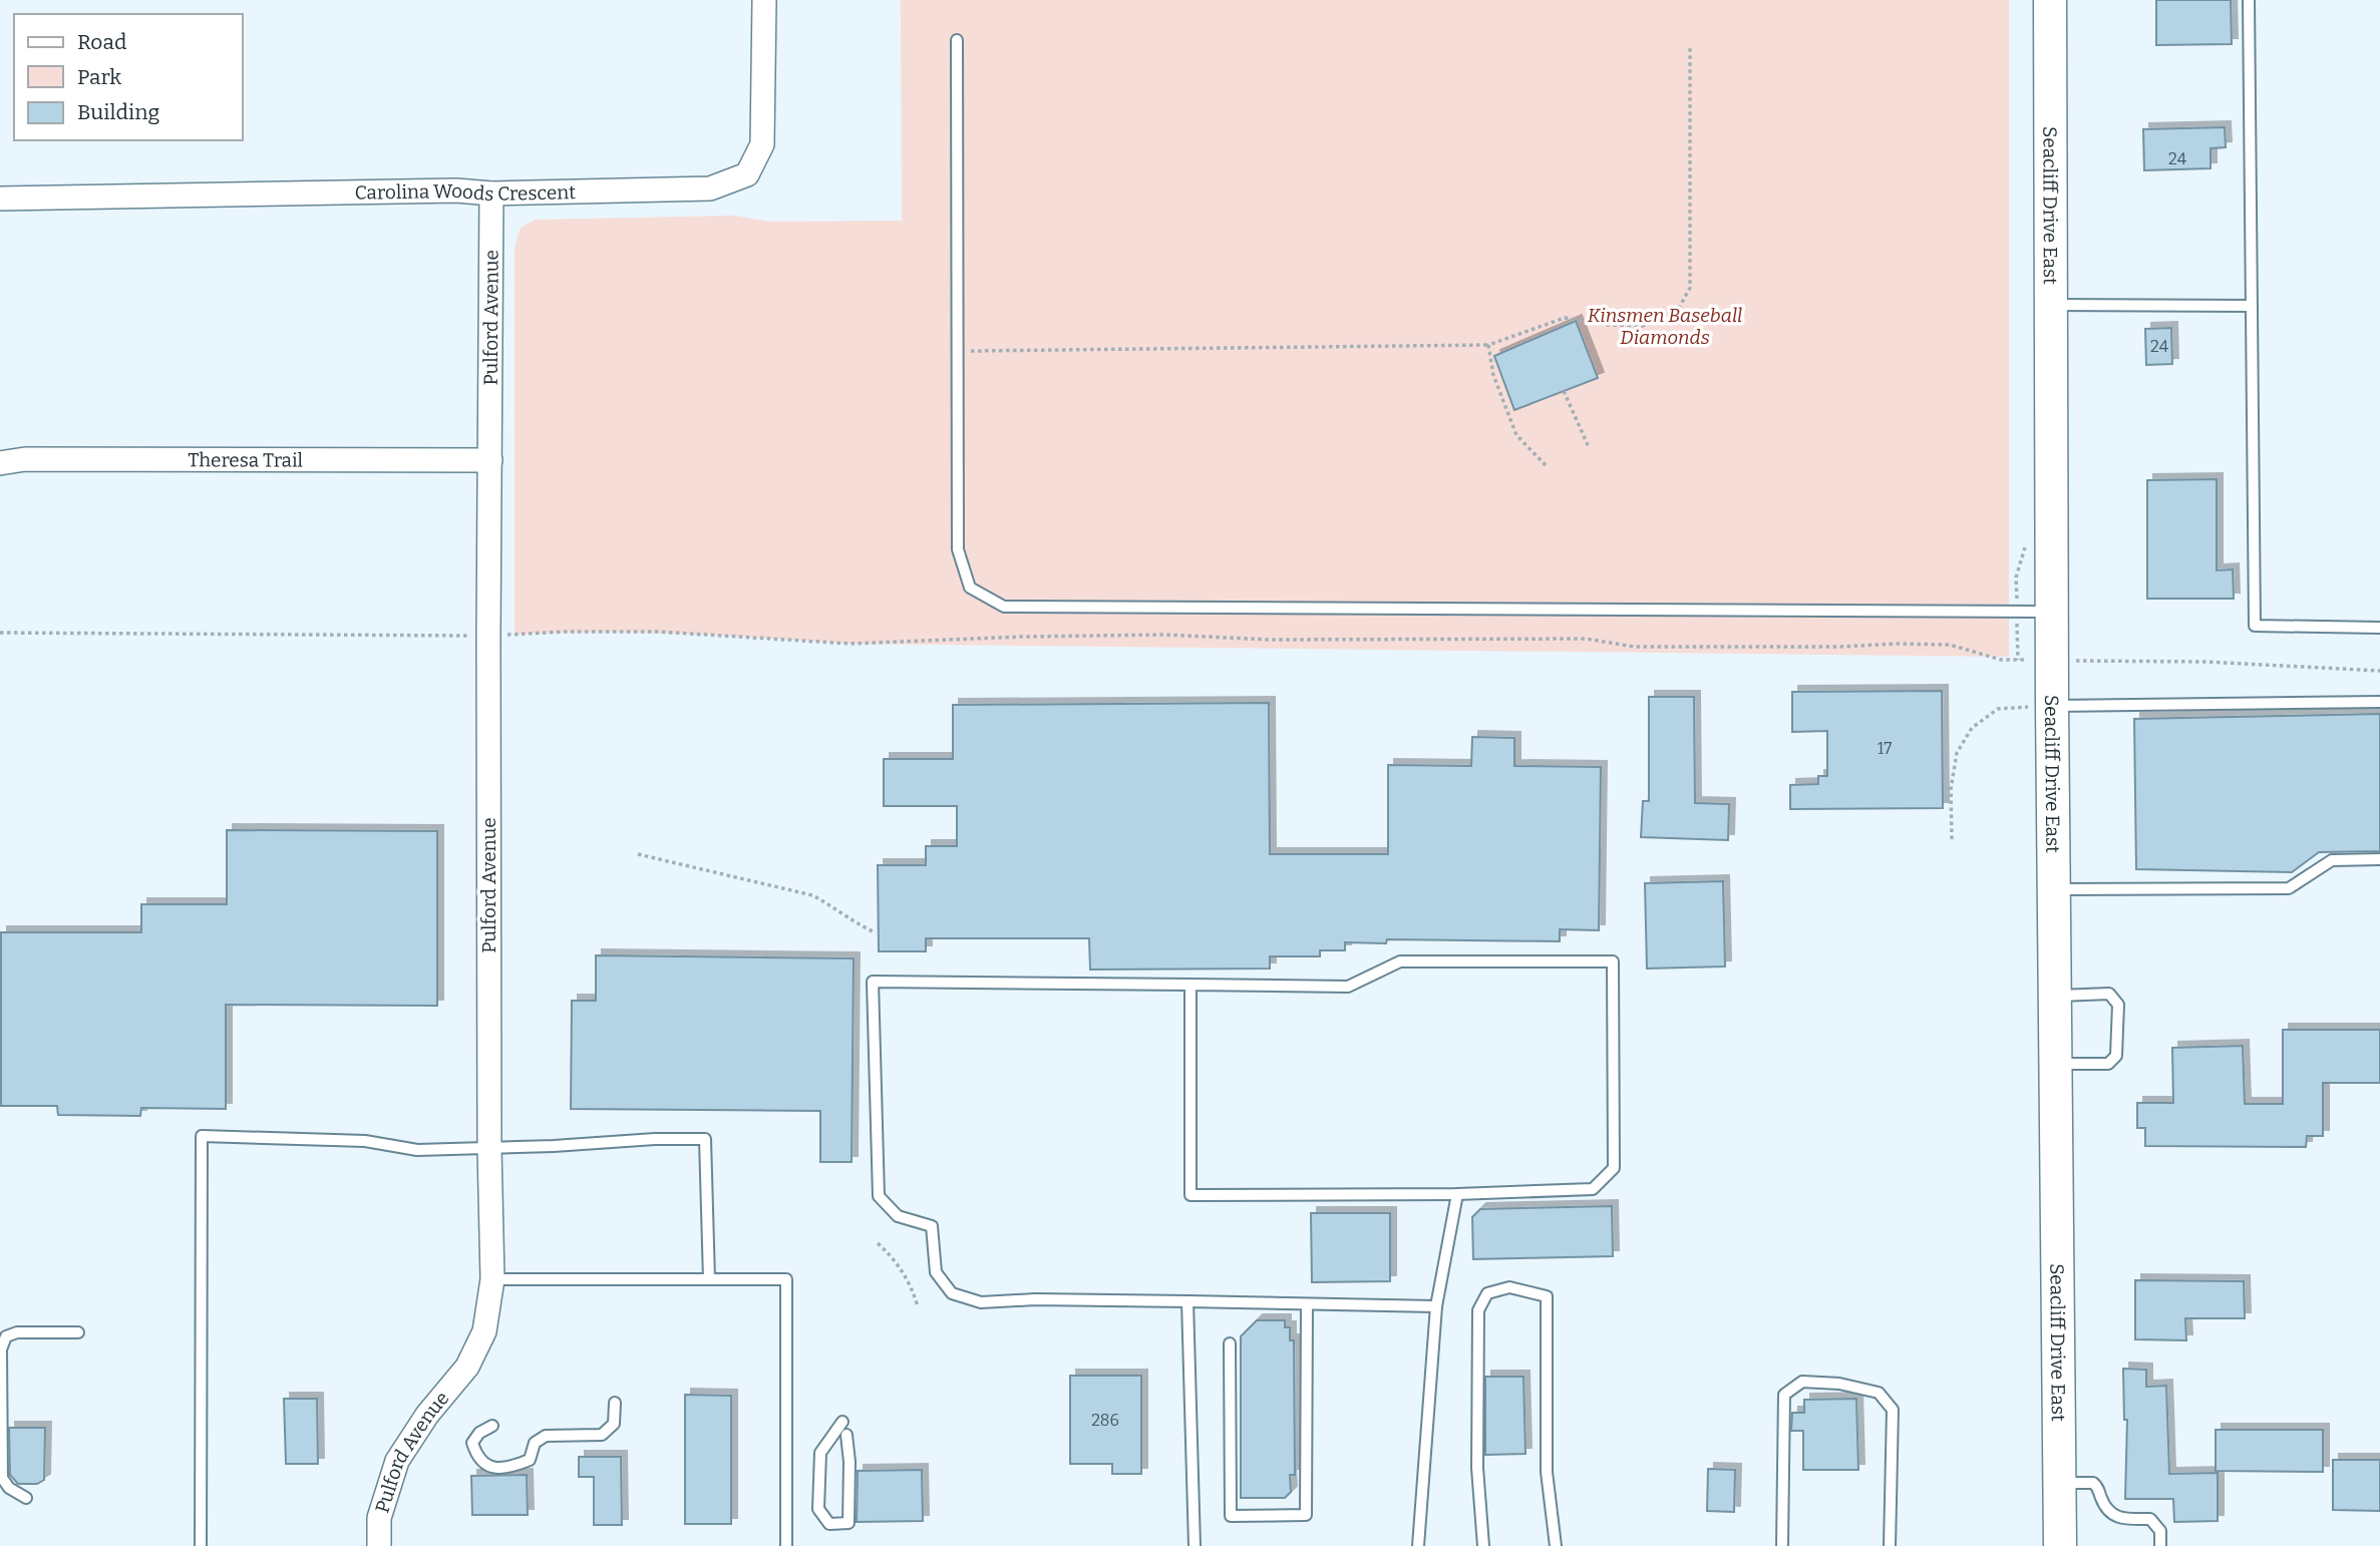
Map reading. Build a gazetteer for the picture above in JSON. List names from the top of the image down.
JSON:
{
  "streets": {
    "main road": ["Seacliff Drive East"],
    "street": ["Carolina Woods Crescent", "Pulford Avenue", "Theresa Trail"]
  },
  "crossings": [
    ["Carolina Woods Crescent", "Pulford Avenue"],
    ["Pulford Avenue", "Theresa Trail"]
  ],
  "parks": ["Kinsmen Baseball Diamonds"],
  "house_numbers": [
    "24",
    "24",
    "17",
    "286"
  ],
  "legend": ["Road", "Park", "Building"]
}
